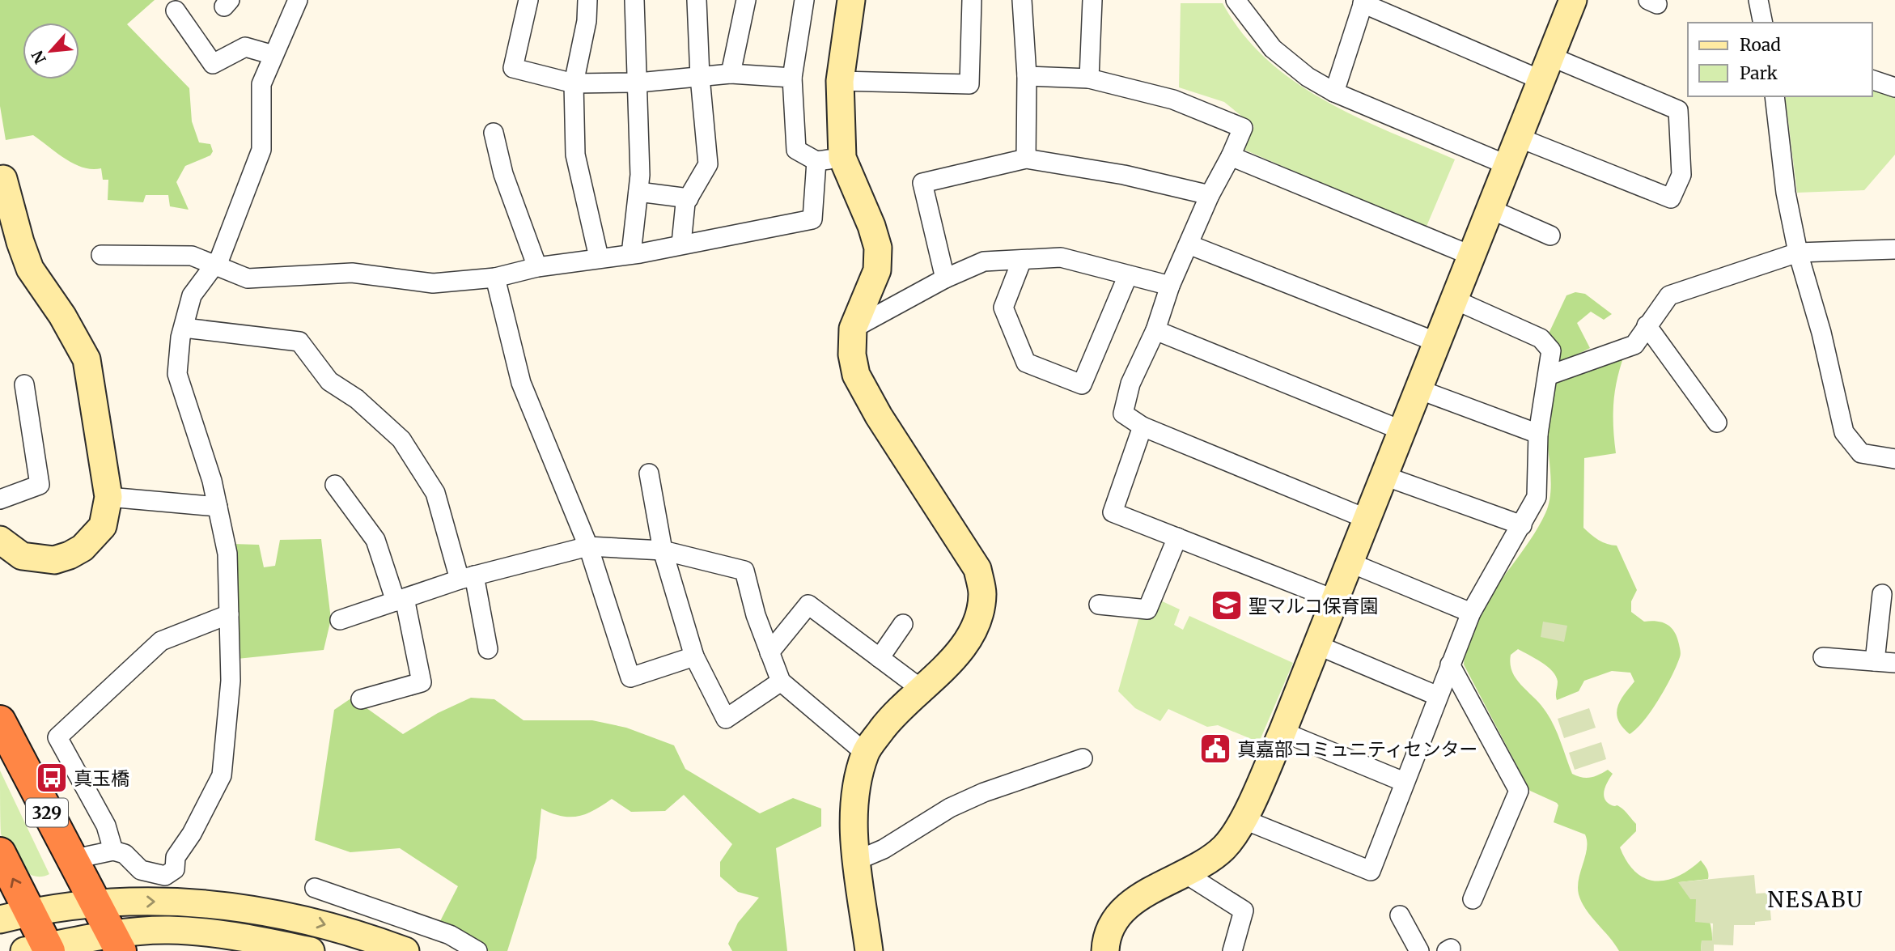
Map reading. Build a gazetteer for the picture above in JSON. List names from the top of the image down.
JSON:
{
  "streets": {
    "highway": ["329"]
  },
  "districts": ["NESABU"],
  "places": {
    "school or university": ["聖マルコ保育園"],
    "public building": ["真嘉部コミュニティセンター"],
    "bus stop": ["真玉橋"]
  },
  "legend": ["Road", "Park"],
  "north": "bottom left"
}
